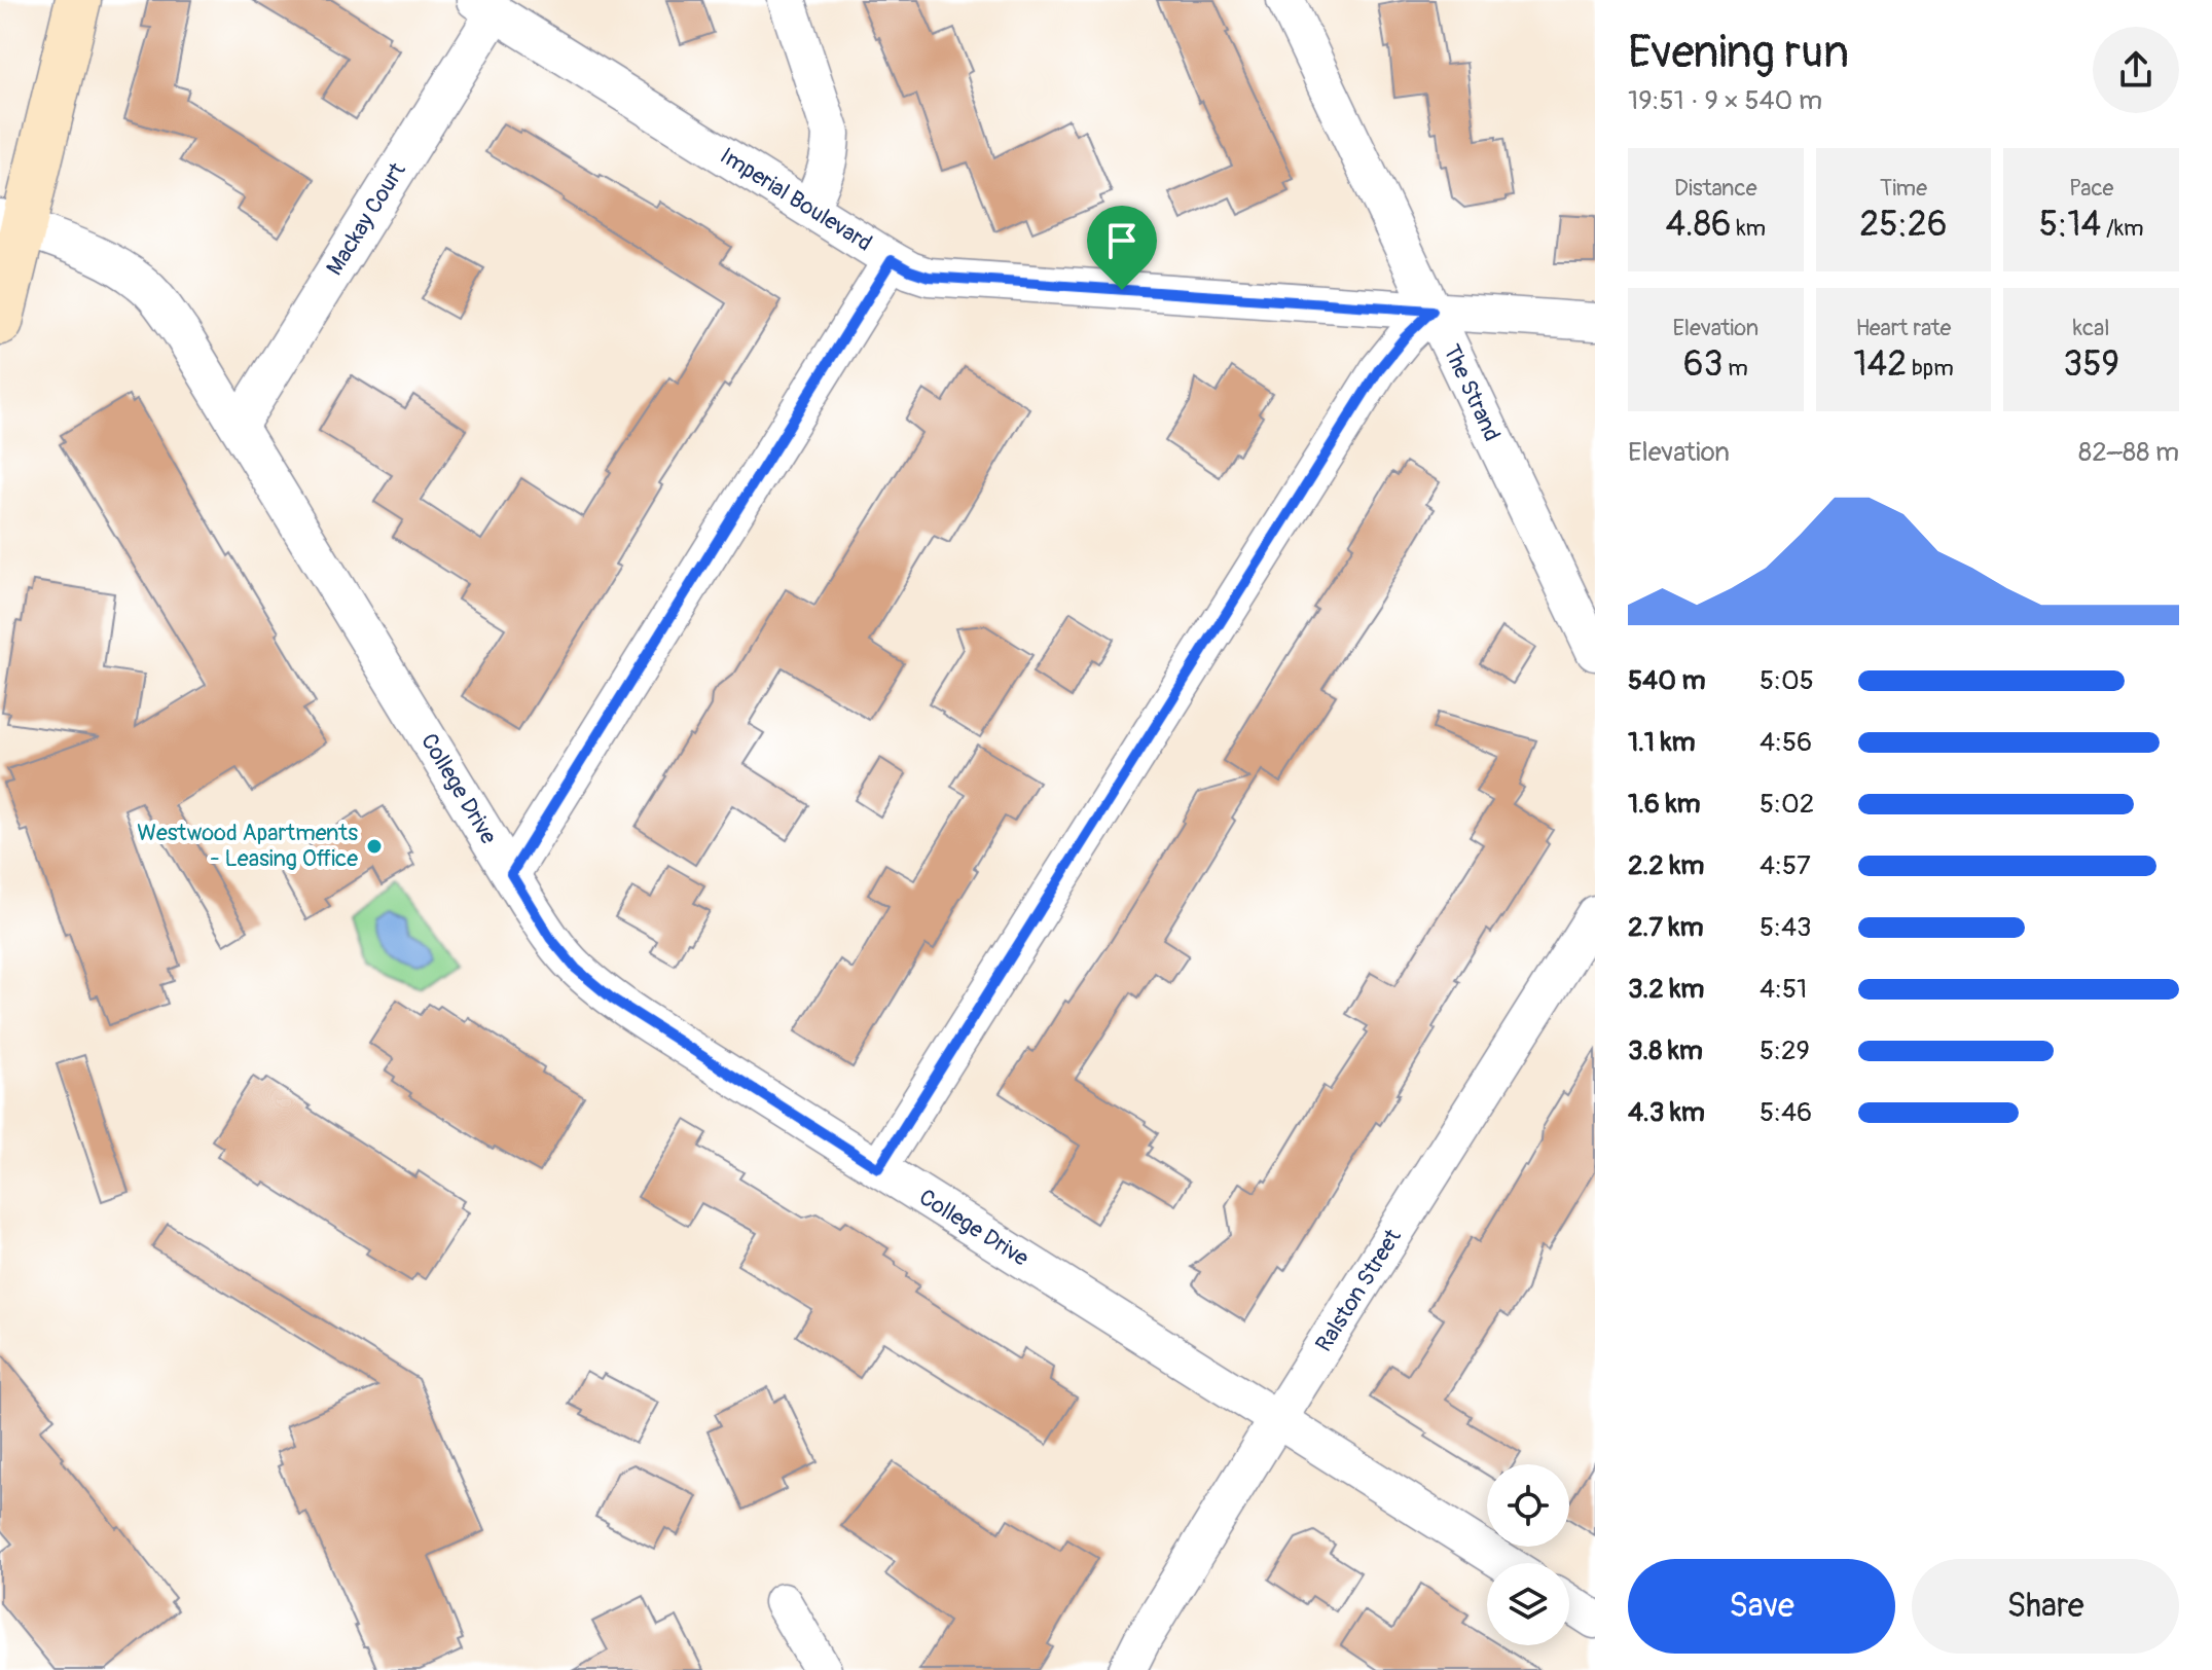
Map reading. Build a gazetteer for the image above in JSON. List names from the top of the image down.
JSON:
{
  "streets": {
    "street": [
      "Imperial Boulevard",
      "Mackay Court",
      "The Strand",
      "College Drive",
      "Ralston Street"
    ]
  },
  "crossings": [
    ["Imperial Boulevard", "Mackay Court"],
    ["Imperial Boulevard", "The Strand"],
    ["Mackay Court", "College Drive"],
    ["College Drive", "Ralston Street"]
  ],
  "places": ["Westwood Apartments - Leasing Office"],
  "page": {
    "heading": ["Evening run", "19:51 · 9 × 540 m"],
    "stats": [
      ["Distance", "4.86 km"],
      ["Time", "25:26"],
      ["Pace", "5:14 /km"],
      ["Elevation", "63 m"],
      ["Heart rate", "142 bpm"],
      ["kcal", "359"]
    ],
    "chart": ["Elevation", "82–88 m"],
    "list": [
      {
        "name": "540 m",
        "note": "5:05"
      },
      {
        "name": "1.1 km",
        "note": "4:56"
      },
      {
        "name": "1.6 km",
        "note": "5:02"
      },
      {
        "name": "2.2 km",
        "note": "4:57"
      },
      {
        "name": "2.7 km",
        "note": "5:43"
      },
      {
        "name": "3.2 km",
        "note": "4:51"
      },
      {
        "name": "3.8 km",
        "note": "5:29"
      },
      {
        "name": "4.3 km",
        "note": "5:46"
      }
    ],
    "buttons": ["Save", "Share"]
  }
}
